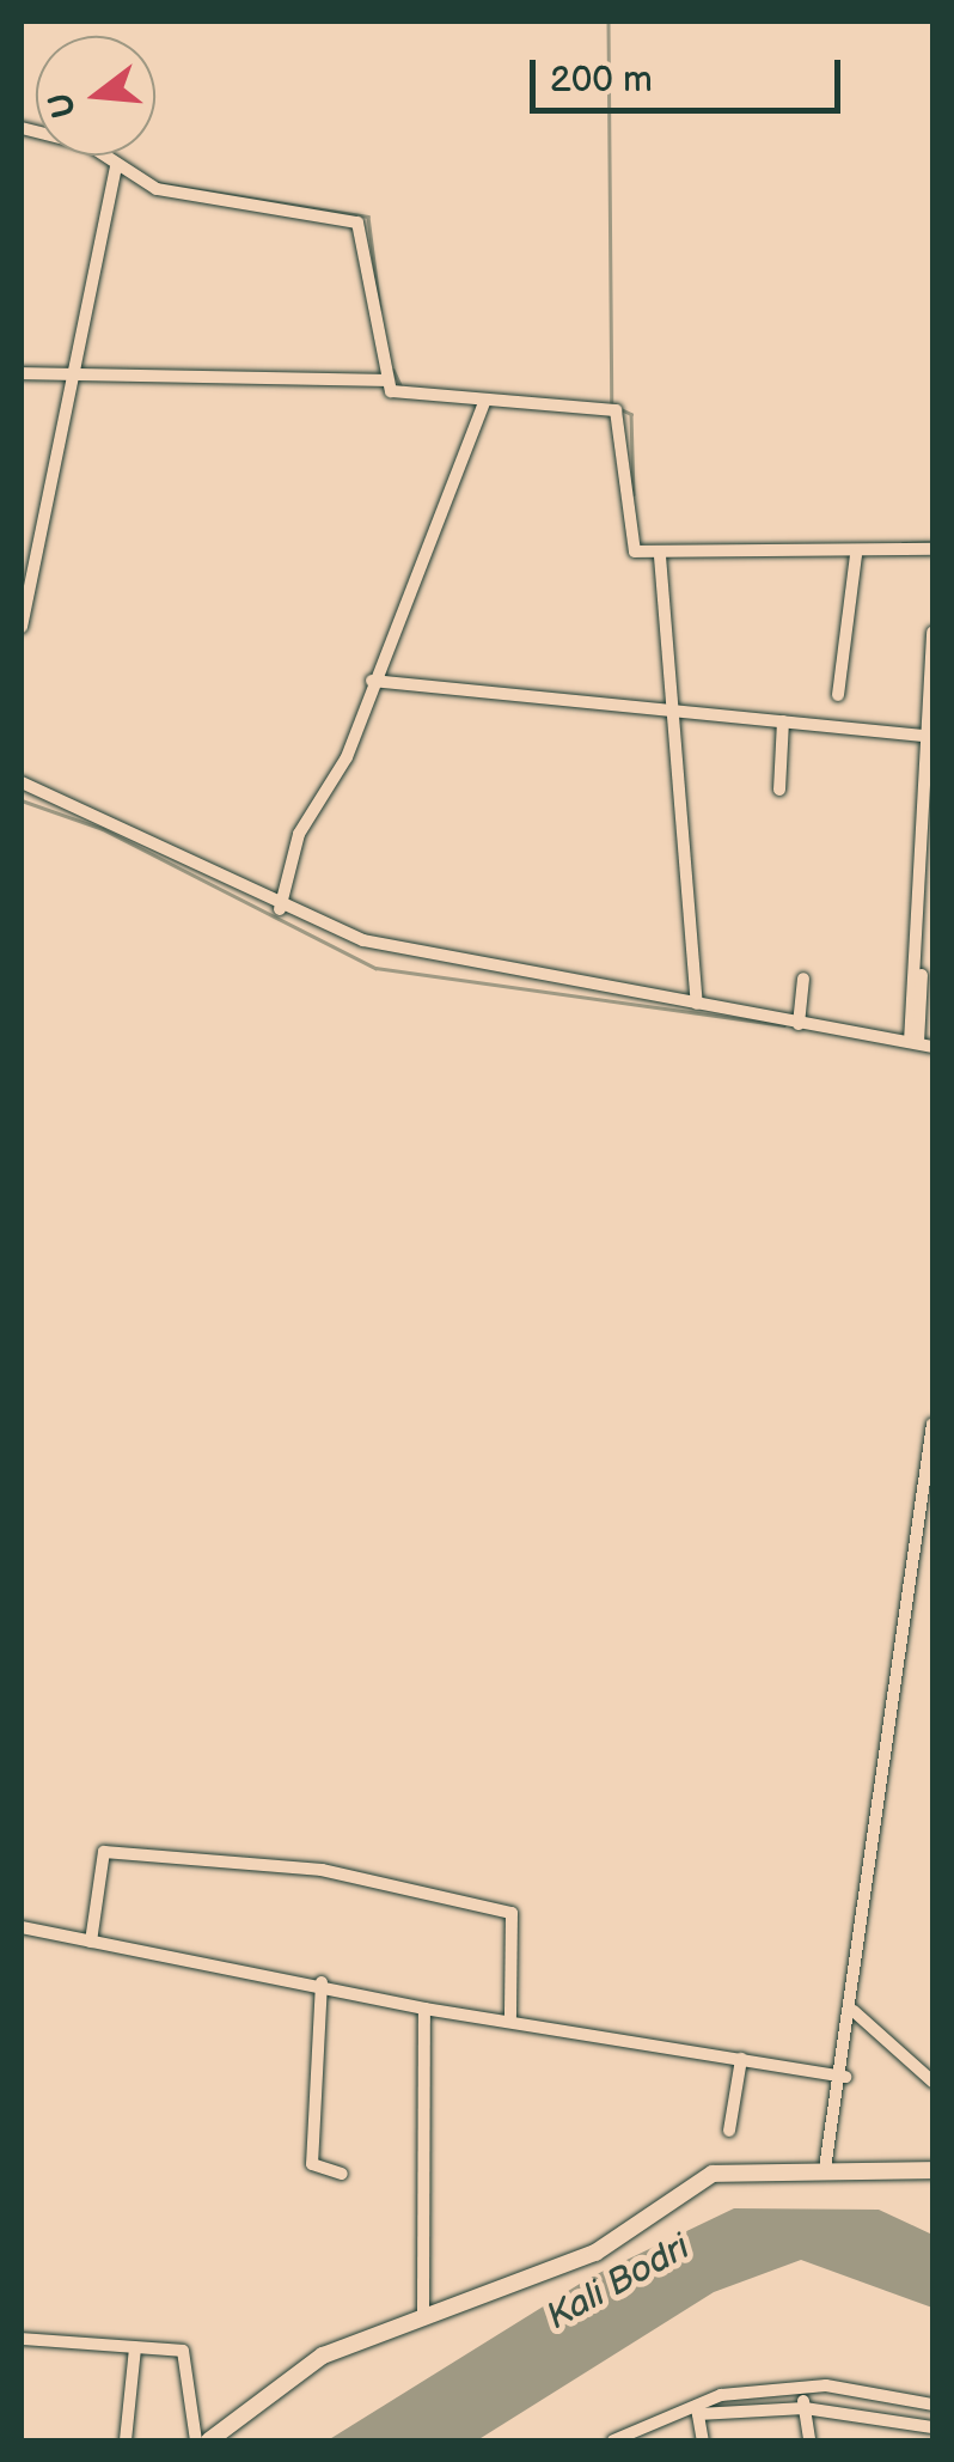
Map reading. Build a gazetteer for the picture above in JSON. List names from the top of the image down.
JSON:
{
  "water": ["Kali Bodri"],
  "scale_bar": "200 m",
  "north": "left"
}
